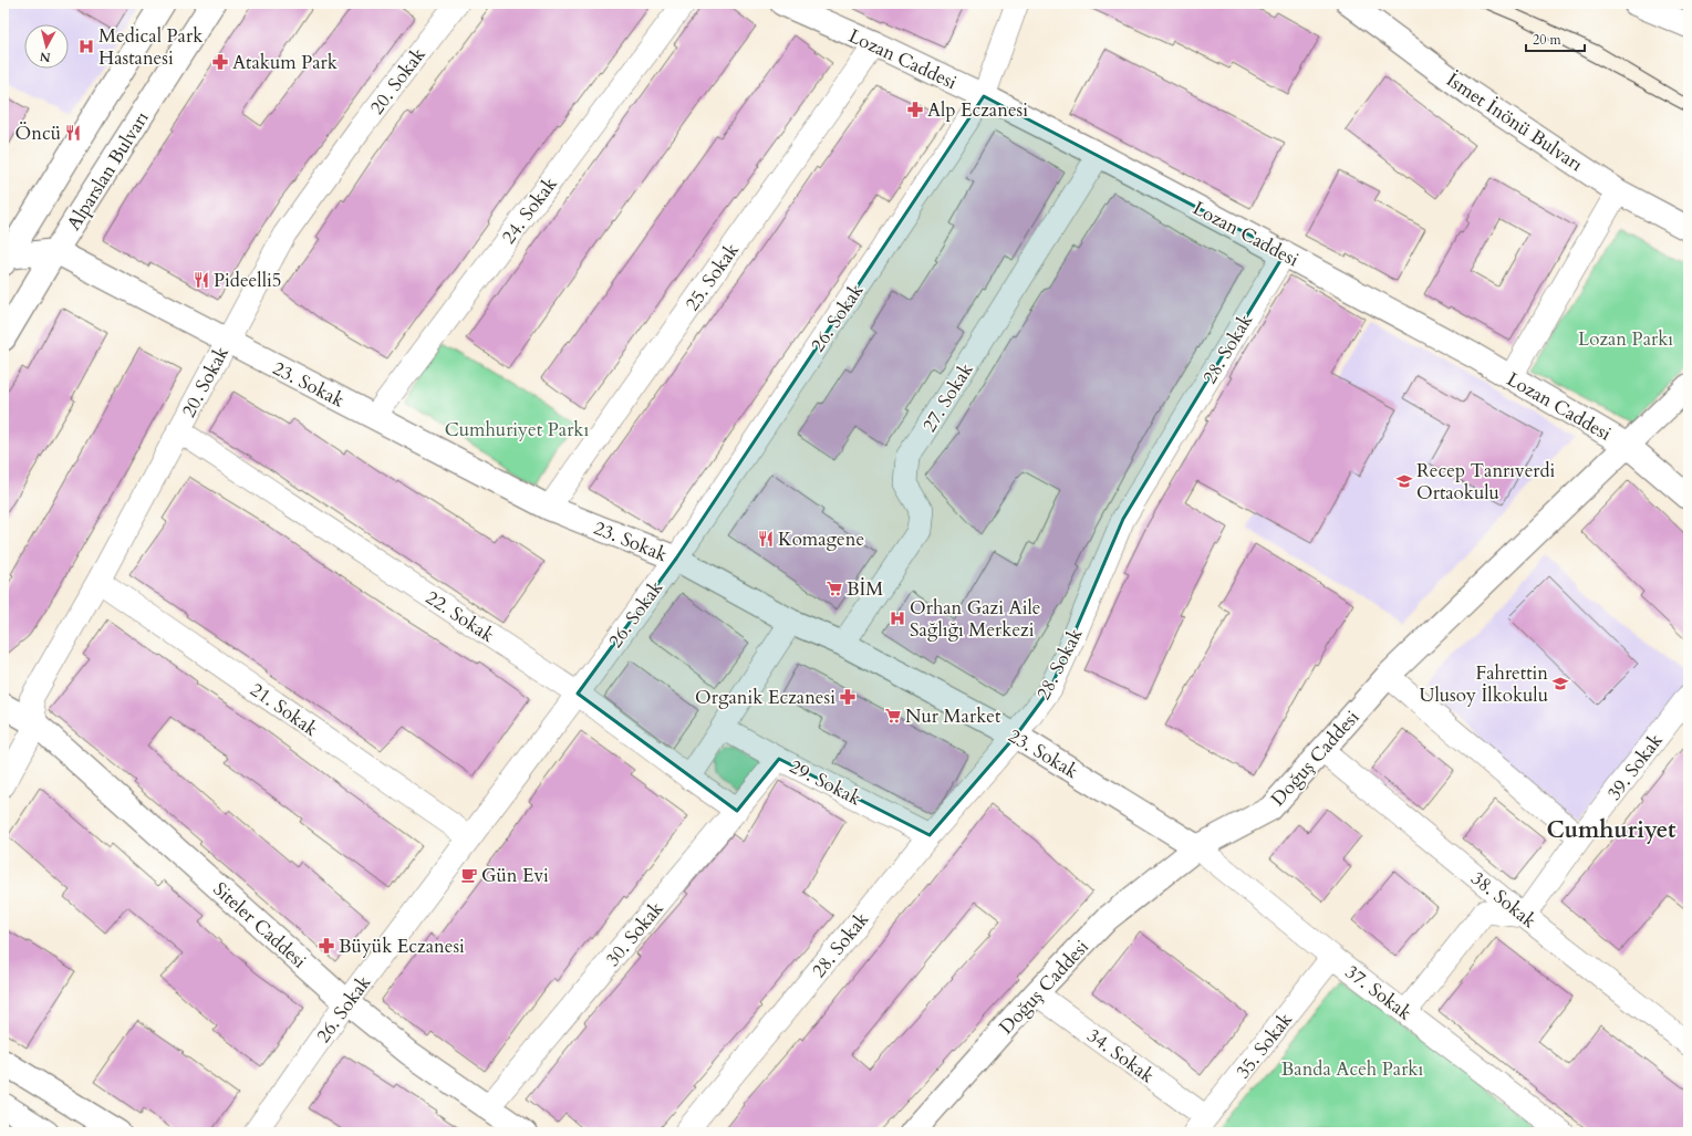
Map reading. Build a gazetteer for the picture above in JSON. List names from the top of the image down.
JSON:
{
  "streets": {
    "main road": [
      "Lozan Caddesi",
      "İsmet İnönü Bulvarı",
      "Alparslan Bulvarı",
      "23. Sokak",
      "Doğuş Caddesi",
      "Siteler Caddesi"
    ],
    "street": [
      "20. Sokak",
      "24. Sokak",
      "25. Sokak",
      "26. Sokak",
      "28. Sokak",
      "27. Sokak",
      "22. Sokak",
      "21. Sokak",
      "39. Sokak",
      "29. Sokak",
      "38. Sokak",
      "30. Sokak",
      "37. Sokak",
      "35. Sokak",
      "34. Sokak"
    ]
  },
  "crossings": [
    ["Lozan Caddesi", "25. Sokak"],
    ["Lozan Caddesi", "26. Sokak"],
    ["Lozan Caddesi", "28. Sokak"],
    ["Lozan Caddesi", "27. Sokak"],
    ["Lozan Caddesi", "Doğuş Caddesi"],
    ["20. Sokak", "23. Sokak"],
    ["20. Sokak", "22. Sokak"],
    ["20. Sokak", "21. Sokak"],
    ["20. Sokak", "Siteler Caddesi"],
    ["Alparslan Bulvarı", "23. Sokak"],
    ["24. Sokak", "23. Sokak"],
    ["25. Sokak", "23. Sokak"],
    ["26. Sokak", "23. Sokak"],
    ["26. Sokak", "22. Sokak"],
    ["26. Sokak", "21. Sokak"],
    ["26. Sokak", "Siteler Caddesi"],
    ["28. Sokak", "23. Sokak"],
    ["28. Sokak", "29. Sokak"],
    ["23. Sokak", "27. Sokak"],
    ["23. Sokak", "Doğuş Caddesi"],
    ["23. Sokak", "37. Sokak"],
    ["22. Sokak", "30. Sokak"],
    ["Doğuş Caddesi", "38. Sokak"],
    ["Doğuş Caddesi", "37. Sokak"],
    ["Doğuş Caddesi", "34. Sokak"],
    ["39. Sokak", "38. Sokak"],
    ["29. Sokak", "30. Sokak"],
    ["Siteler Caddesi", "30. Sokak"],
    ["37. Sokak", "35. Sokak"],
    ["35. Sokak", "34. Sokak"]
  ],
  "districts": ["Cumhuriyet"],
  "parks": ["Lozan Parkı", "Cumhuriyet Parkı", "Banda Aceh Parkı"],
  "places": {
    "hospital": ["Medical Park Hastanesi", "Orhan Gazi Aile Sağlığı Merkezi"],
    "pharmacy": [
      "Atakum Park",
      "Alp Eczanesi",
      "Organik Eczanesi",
      "Büyük Eczanesi"
    ],
    "restaurant": ["Öncü", "Pideelli5", "Komagene"],
    "school or university": ["Recep Tanrıverdi Ortaokulu", "Fahrettin Ulusoy İlkokulu"],
    "supermarket": ["BİM", "Nur Market"],
    "cafe": ["Gün Evi"]
  },
  "scale_bar": "20 m",
  "north": "bottom"
}
